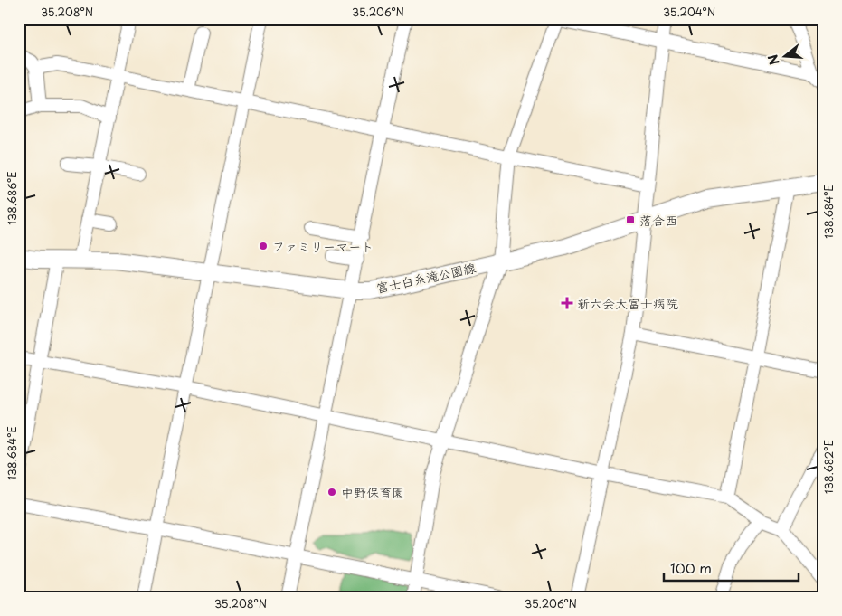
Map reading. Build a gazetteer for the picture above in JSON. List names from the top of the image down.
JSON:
{
  "streets": {
    "main road": ["富士白糸滝公園線"]
  },
  "places": {
    "transit": ["落合西"],
    "other": ["ファミリーマート", "中野保育園"],
    "health": ["新六会大富士病院"]
  },
  "scale_bar": "100 m",
  "north": "left",
  "coordinates": [
    "35.208°N",
    "35.206°N",
    "35.204°N",
    "138.686°E",
    "138.684°E",
    "138.682°E"
  ]
}
